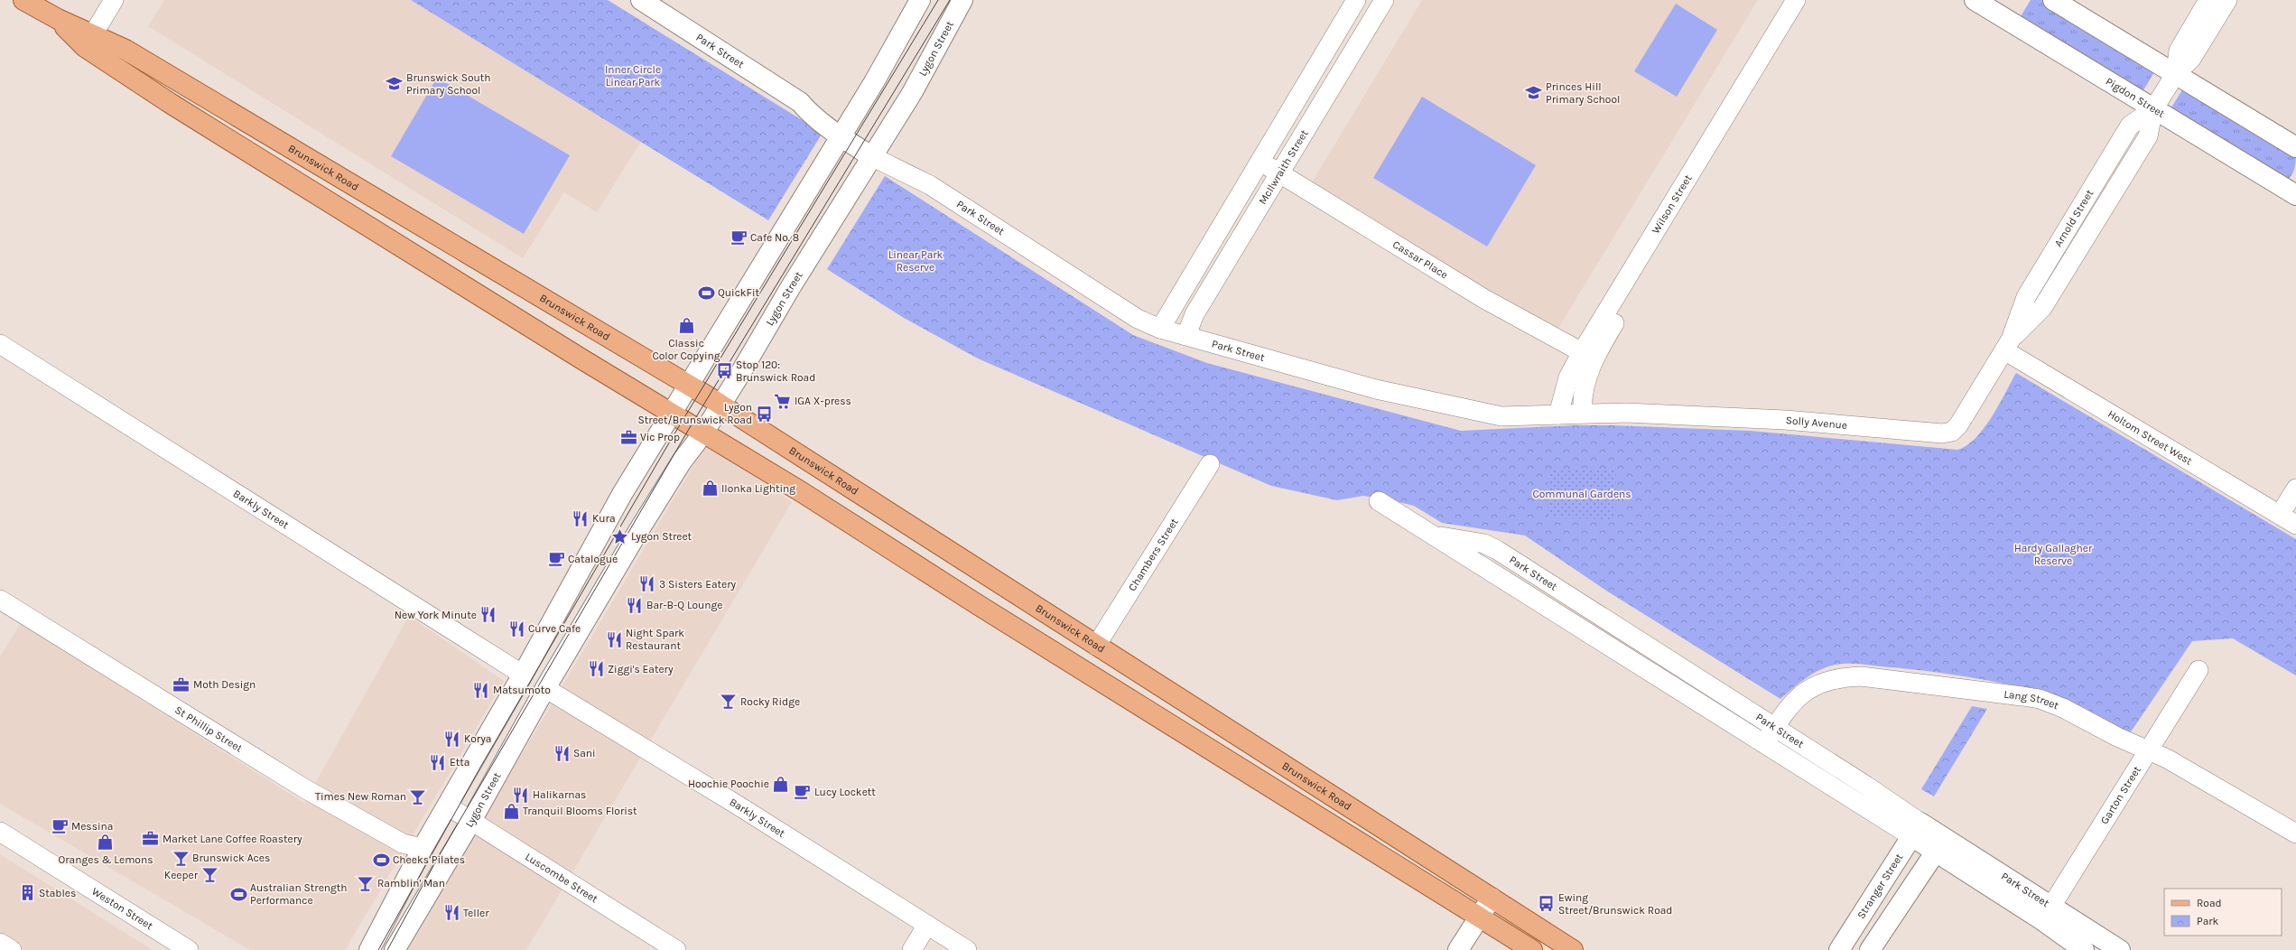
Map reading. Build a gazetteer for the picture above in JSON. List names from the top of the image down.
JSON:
{
  "streets": {
    "main road": ["Brunswick Road"],
    "street": [
      "Lygon Street",
      "Park Street",
      "Pigdon Street",
      "McIlwraith Street",
      "Wilson Street",
      "Arnold Street",
      "Cassar Place",
      "Solly Avenue",
      "Holtom Street West",
      "Barkly Street",
      "Chambers Street",
      "Lang Street",
      "St Phillip Street",
      "Garton Street",
      "Luscombe Street",
      "Stranger Street",
      "Weston Street"
    ]
  },
  "crossings": [
    ["Lygon Street", "Park Street"],
    ["Lygon Street", "Brunswick Road"],
    ["Lygon Street", "Barkly Street"],
    ["Lygon Street", "Luscombe Street"],
    ["Park Street", "McIlwraith Street"],
    ["Park Street", "Wilson Street"],
    ["Park Street", "Solly Avenue"],
    ["Park Street", "Lang Street"],
    ["Park Street", "Garton Street"],
    ["Park Street", "Stranger Street"],
    ["Pigdon Street", "Arnold Street"],
    ["McIlwraith Street", "Cassar Place"],
    ["Brunswick Road", "Chambers Street"],
    ["Wilson Street", "Cassar Place"],
    ["Wilson Street", "Solly Avenue"],
    ["Arnold Street", "Solly Avenue"],
    ["Arnold Street", "Holtom Street West"],
    ["Solly Avenue", "Holtom Street West"],
    ["Lang Street", "Garton Street"]
  ],
  "parks": [
    "Inner Circle Linear Park",
    "Linear Park Reserve",
    "Communal Gardens",
    "Hardy Gallagher Reserve"
  ],
  "places": {
    "school or university": ["Brunswick South Primary School", "Princes Hill Primary School"],
    "cafe": [
      "Cafe No. 8",
      "Catalogue",
      "Lucy Lockett",
      "Messina"
    ],
    "sports": ["QuickFit", "Cheeks Pilates", "Australian Strength Performance"],
    "shop": [
      "Classic Color Copying",
      "Ilonka Lighting",
      "Hoochie Poochie",
      "Tranquil Blooms Florist",
      "Oranges & Lemons"
    ],
    "bus stop": ["Stop 120: Brunswick Road", "Lygon Street/Brunswick Road", "Ewing Street/Brunswick Road"],
    "supermarket": ["IGA X-press"],
    "office": ["Vic Prop", "Moth Design", "Market Lane Coffee Roastery"],
    "restaurant": [
      "Kura",
      "3 Sisters Eatery",
      "Bar-B-Q Lounge",
      "New York Minute",
      "Curve Cafe",
      "Night Spark Restaurant",
      "Ziggi's Eatery",
      "Matsumoto",
      "Korya",
      "Sani",
      "Etta",
      "Halikarnas",
      "Teller"
    ],
    "place": ["Lygon Street"],
    "bar": [
      "Rocky Ridge",
      "Times New Roman",
      "Brunswick Aces",
      "Keeper",
      "Ramblin' Man"
    ],
    "building": ["Stables"]
  },
  "legend": ["Road", "Park"]
}
